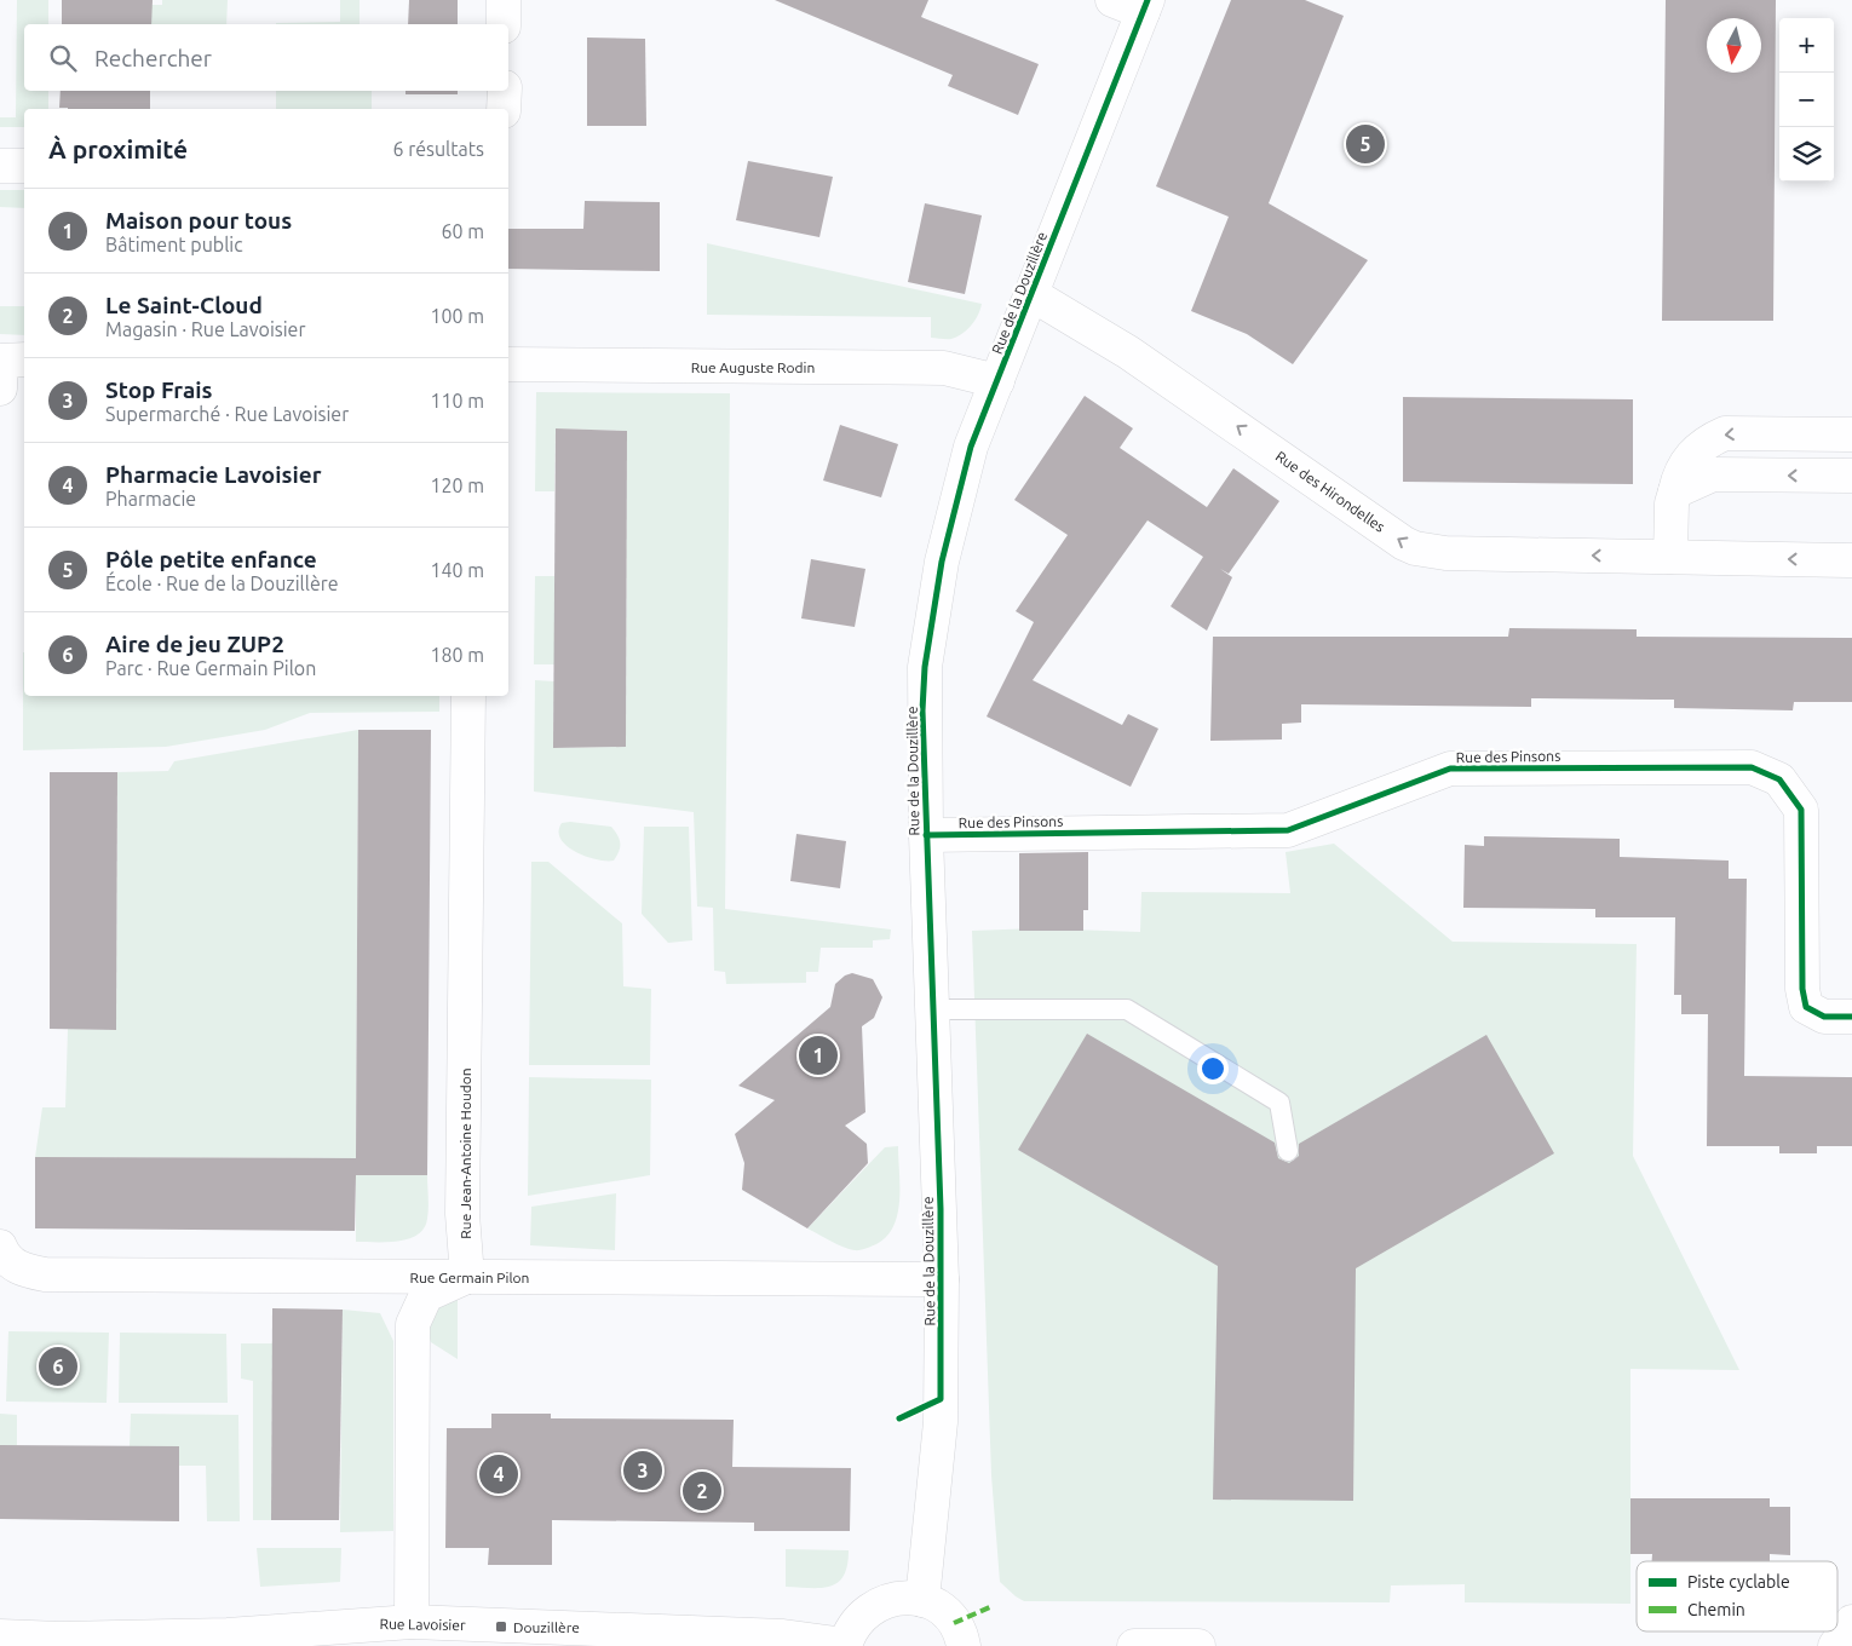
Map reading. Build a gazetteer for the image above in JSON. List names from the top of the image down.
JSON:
{
  "streets": {
    "street": [
      "Rue de la Douzillère",
      "Rue Auguste Rodin",
      "Rue des Hirondelles",
      "Rue des Pinsons",
      "Rue Jean-Antoine Houdon",
      "Rue Germain Pilon",
      "Rue Lavoisier"
    ]
  },
  "crossings": [
    ["Rue de la Douzillère", "Rue Auguste Rodin"],
    ["Rue de la Douzillère", "Rue des Hirondelles"],
    ["Rue de la Douzillère", "Rue des Pinsons"],
    ["Rue de la Douzillère", "Rue Germain Pilon"],
    ["Rue Jean-Antoine Houdon", "Rue Germain Pilon"]
  ],
  "one_way": ["Rue des Hirondelles"],
  "places": {
    "transit": ["Douzillère"]
  },
  "legend": ["Piste cyclable", "Chemin"],
  "north": "bottom",
  "page": {
    "map_buttons": ["+", "−"],
    "search": "Rechercher",
    "heading": ["À proximité", "6 résultats"],
    "pins": [
      "5",
      "1",
      "6",
      "3",
      "4",
      "2"
    ],
    "list": [
      {
        "mark": "1",
        "name": "Maison pour tous",
        "note": "Bâtiment public",
        "value": "60 m"
      },
      {
        "mark": "2",
        "name": "Le Saint-Cloud",
        "note": "Magasin · Rue Lavoisier",
        "value": "100 m"
      },
      {
        "mark": "3",
        "name": "Stop Frais",
        "note": "Supermarché · Rue Lavoisier",
        "value": "110 m"
      },
      {
        "mark": "4",
        "name": "Pharmacie Lavoisier",
        "note": "Pharmacie",
        "value": "120 m"
      },
      {
        "mark": "5",
        "name": "Pôle petite enfance",
        "note": "École · Rue de la Douzillère",
        "value": "140 m"
      },
      {
        "mark": "6",
        "name": "Aire de jeu ZUP2",
        "note": "Parc · Rue Germain Pilon",
        "value": "180 m"
      }
    ]
  }
}
